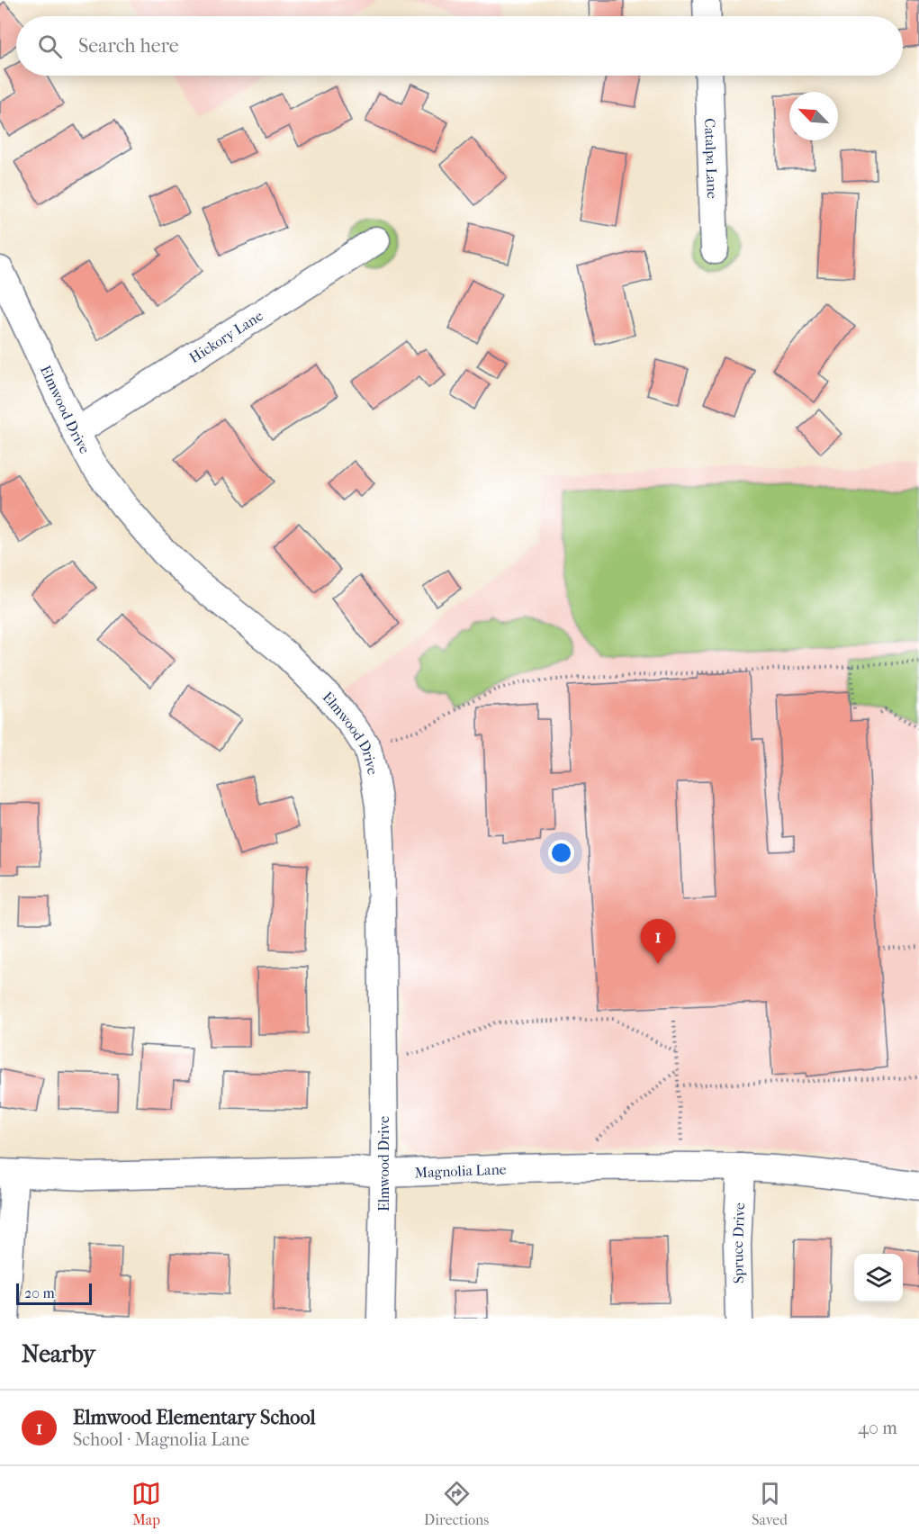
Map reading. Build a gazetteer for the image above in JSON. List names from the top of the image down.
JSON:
{
  "streets": {
    "street": [
      "Catalpa Lane",
      "Hickory Lane",
      "Elmwood Drive",
      "Magnolia Lane",
      "Spruce Drive"
    ]
  },
  "crossings": [
    ["Hickory Lane", "Elmwood Drive"],
    ["Elmwood Drive", "Magnolia Lane"],
    ["Magnolia Lane", "Spruce Drive"]
  ],
  "scale_bar": "20 m",
  "north": "top left",
  "page": {
    "search": "Search here",
    "pins": "1",
    "scale": "20 m",
    "heading": "Nearby",
    "list": [
      {
        "mark": "1",
        "name": "Elmwood Elementary School",
        "note": "School · Magnolia Lane",
        "value": "40 m"
      }
    ],
    "nav": ["Map", "Directions", "Saved"]
  }
}
